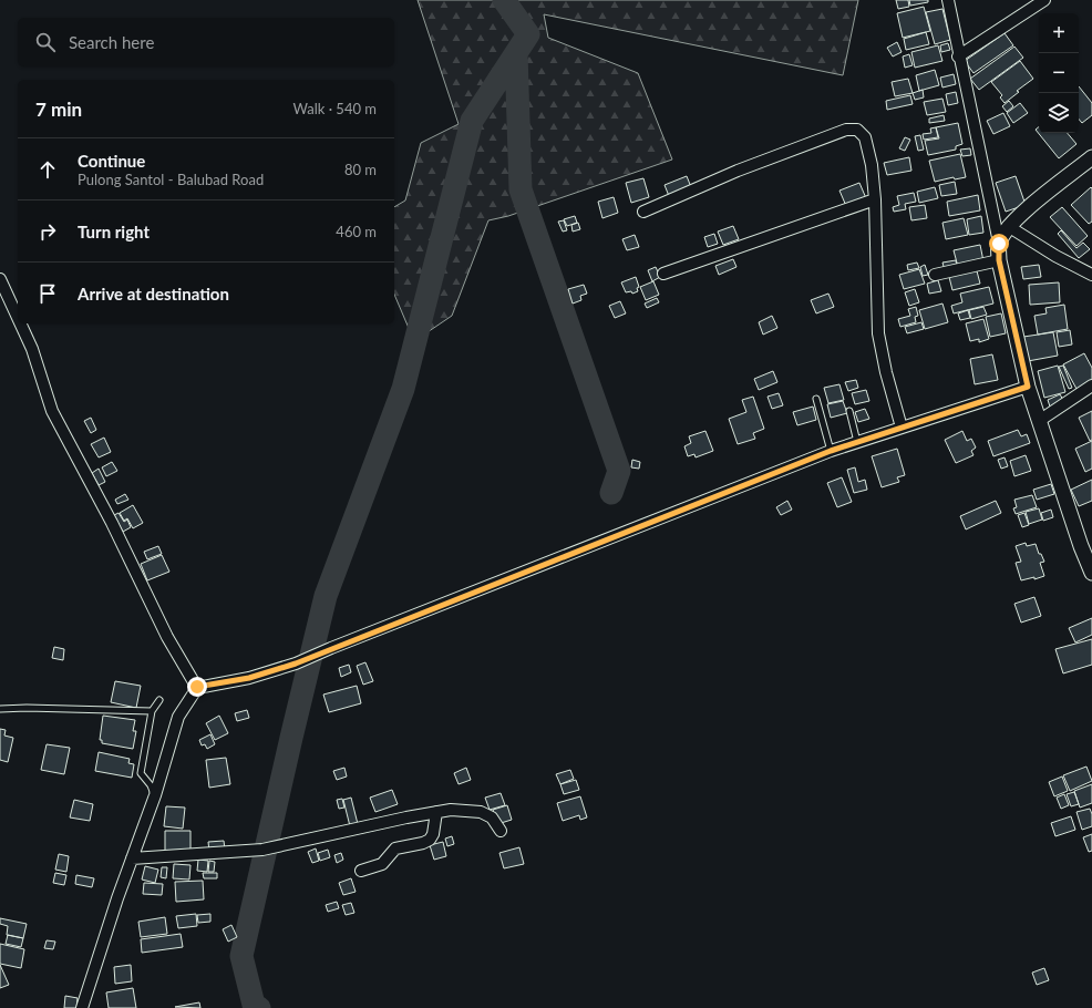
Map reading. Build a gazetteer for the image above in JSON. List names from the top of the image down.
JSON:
{
  "page": {
    "map_buttons": ["+", "−"],
    "search": "Search here",
    "heading": ["7 min", "Walk · 540 m"],
    "list": [
      ["Continue", "Pulong Santol - Balubad Road", "80 m"],
      ["Turn right", "460 m"],
      "Arrive at destination"
    ]
  }
}
